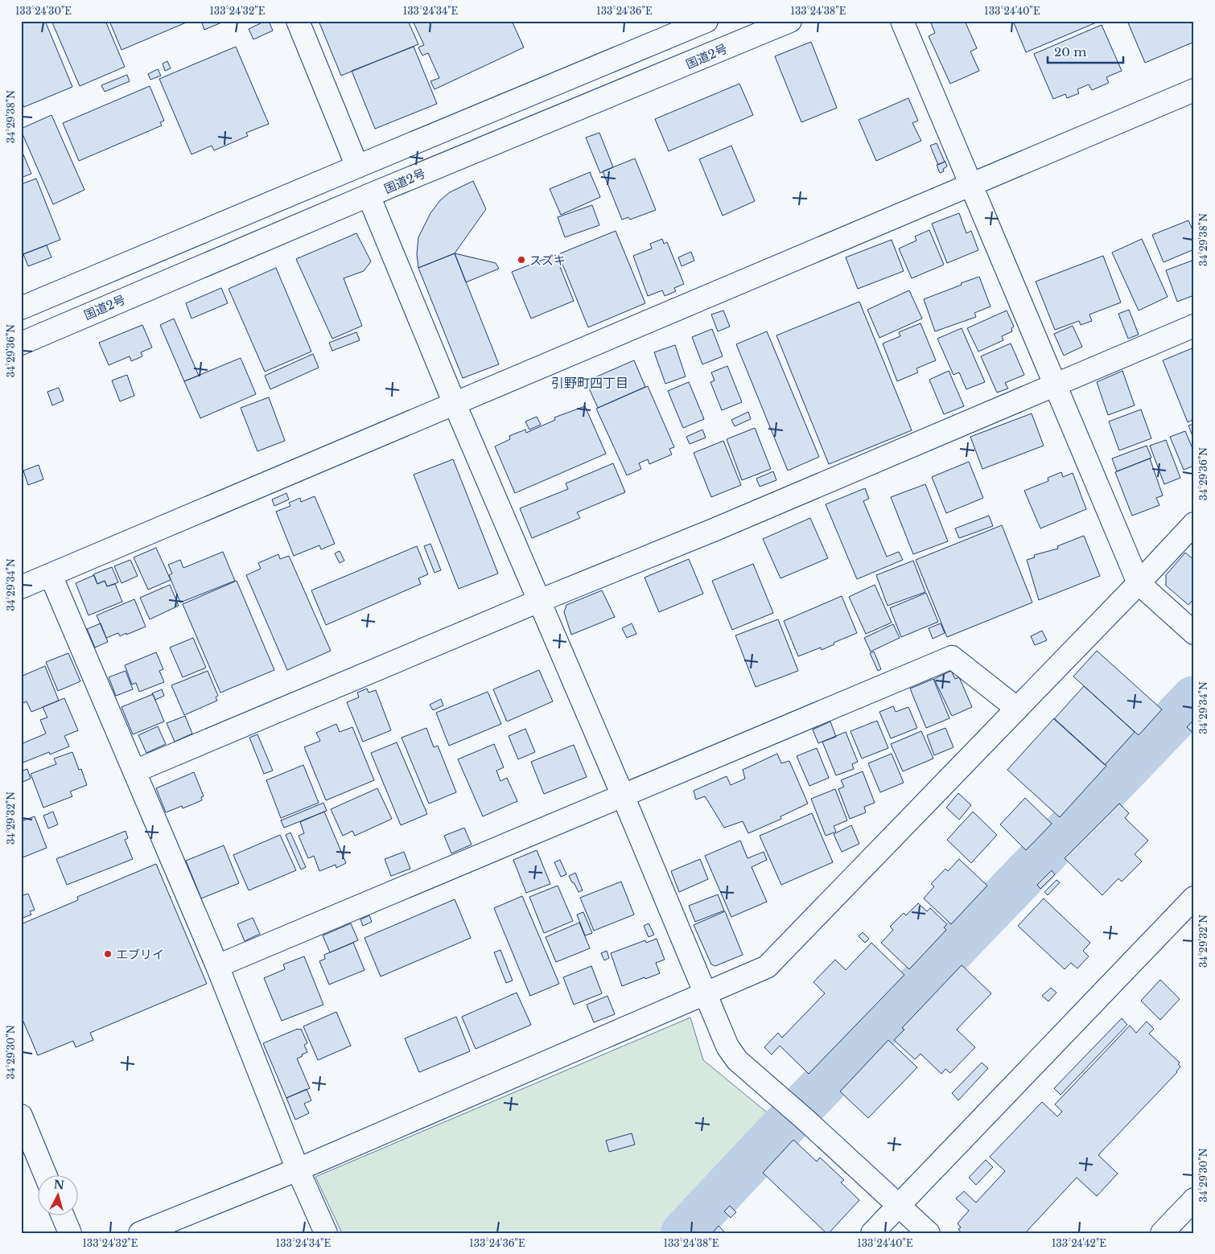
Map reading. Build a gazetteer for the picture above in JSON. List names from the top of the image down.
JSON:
{
  "streets": {
    "main road": ["国道2号"]
  },
  "districts": ["引野町四丁目"],
  "places": ["スズキ", "エブリイ"],
  "scale_bar": "20 m",
  "north": "top",
  "coordinates": [
    "133°24'30\"E",
    "133°24'32\"E",
    "133°24'34\"E",
    "133°24'36\"E",
    "133°24'38\"E",
    "133°24'40\"E",
    "34°29'38\"N",
    "34°29'36\"N",
    "34°29'34\"N",
    "34°29'32\"N",
    "34°29'30\"N",
    "133°24'42\"E"
  ]
}
